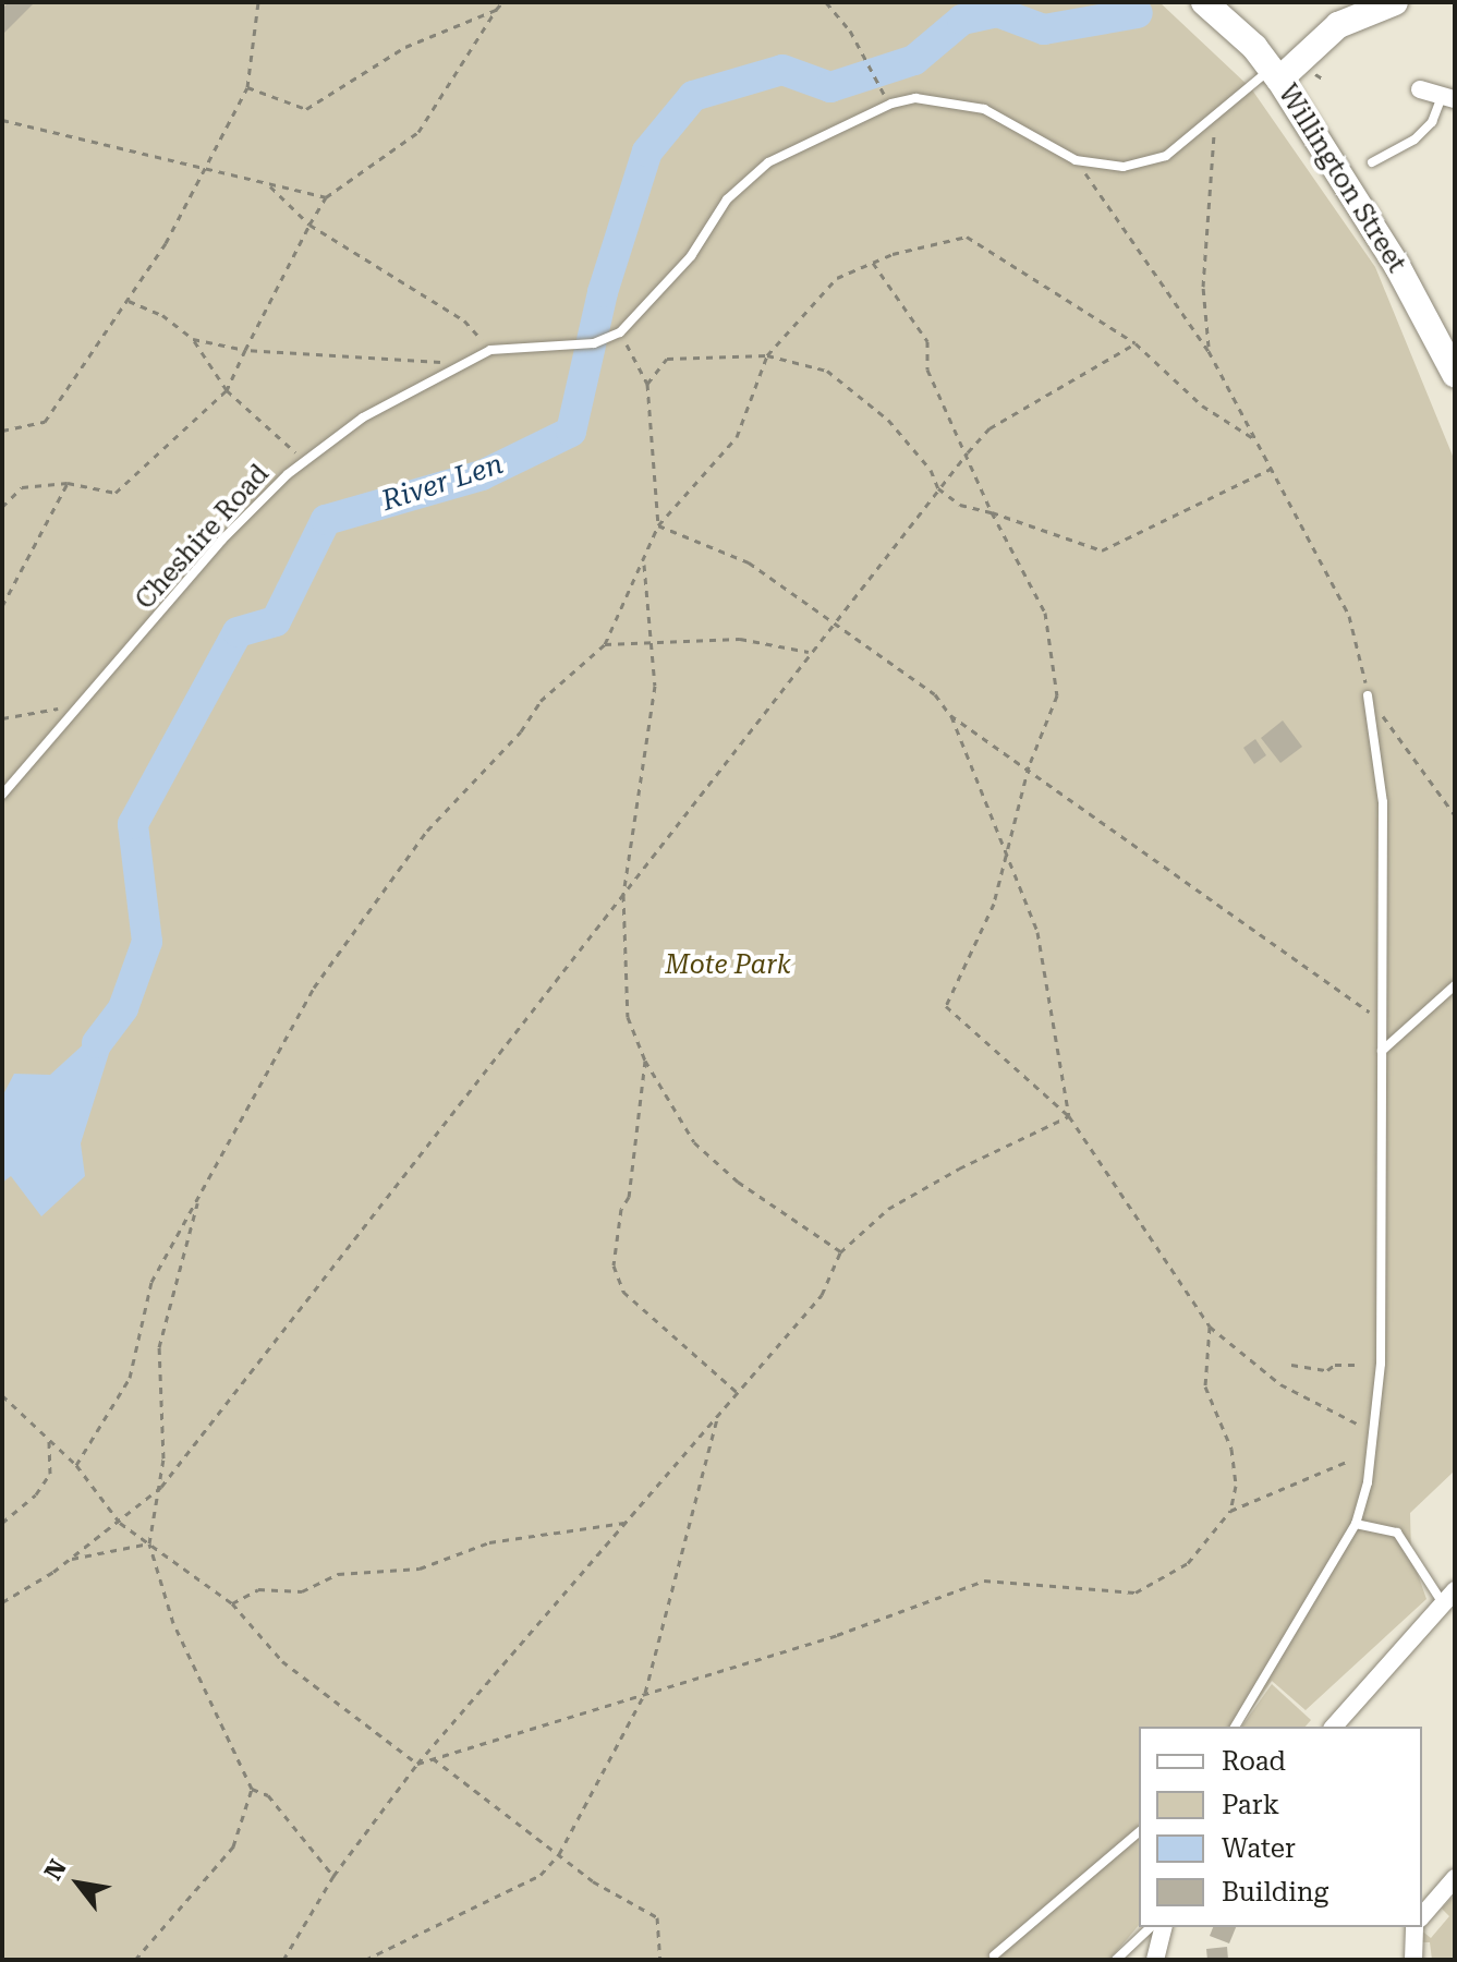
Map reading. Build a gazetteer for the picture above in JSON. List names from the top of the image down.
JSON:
{
  "streets": {
    "street": ["Willington Street"],
    "lane": ["Cheshire Road"]
  },
  "crossings": [
    ["Willington Street", "Cheshire Road"]
  ],
  "water": ["River Len"],
  "parks": ["Mote Park"],
  "legend": [
    "Road",
    "Park",
    "Water",
    "Building"
  ],
  "north": "top left"
}
